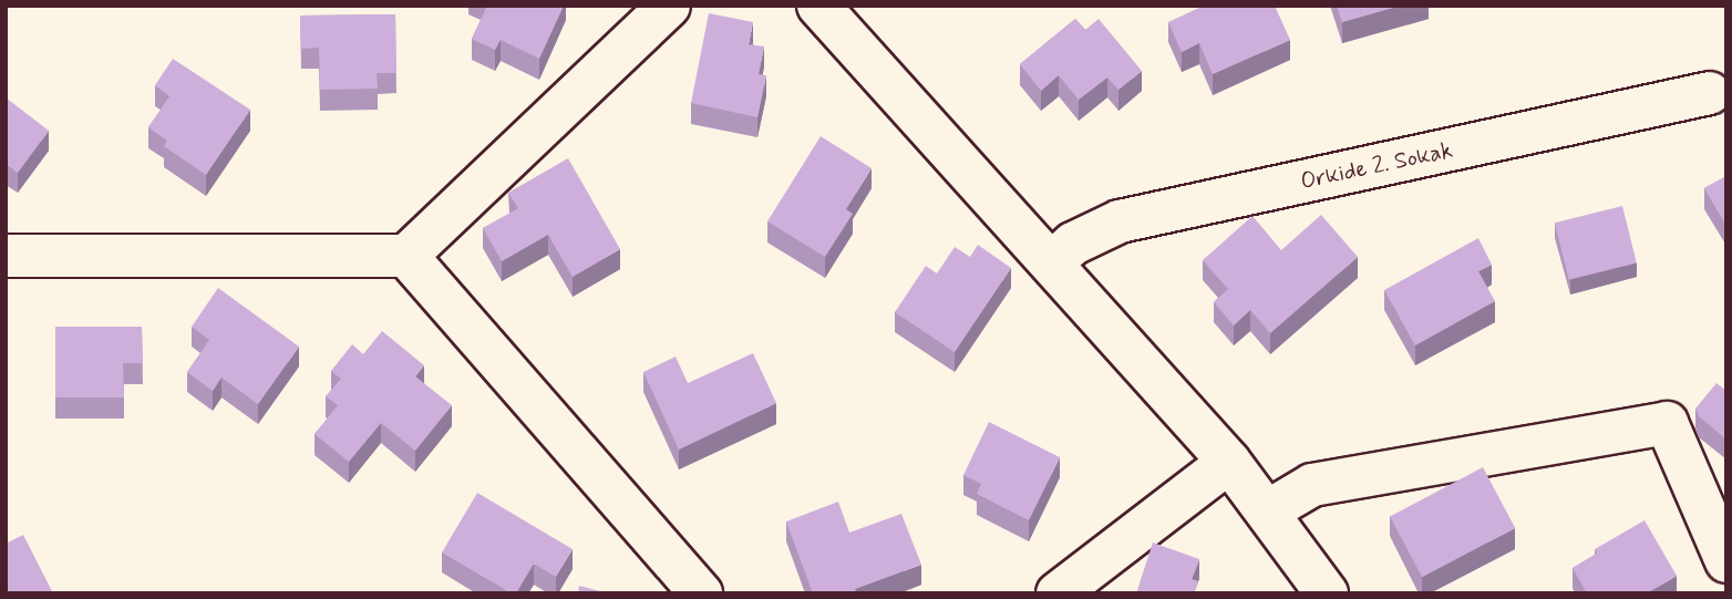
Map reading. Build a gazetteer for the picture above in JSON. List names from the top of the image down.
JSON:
{
  "streets": {
    "street": ["Orkide 2. Sokak"]
  }
}
